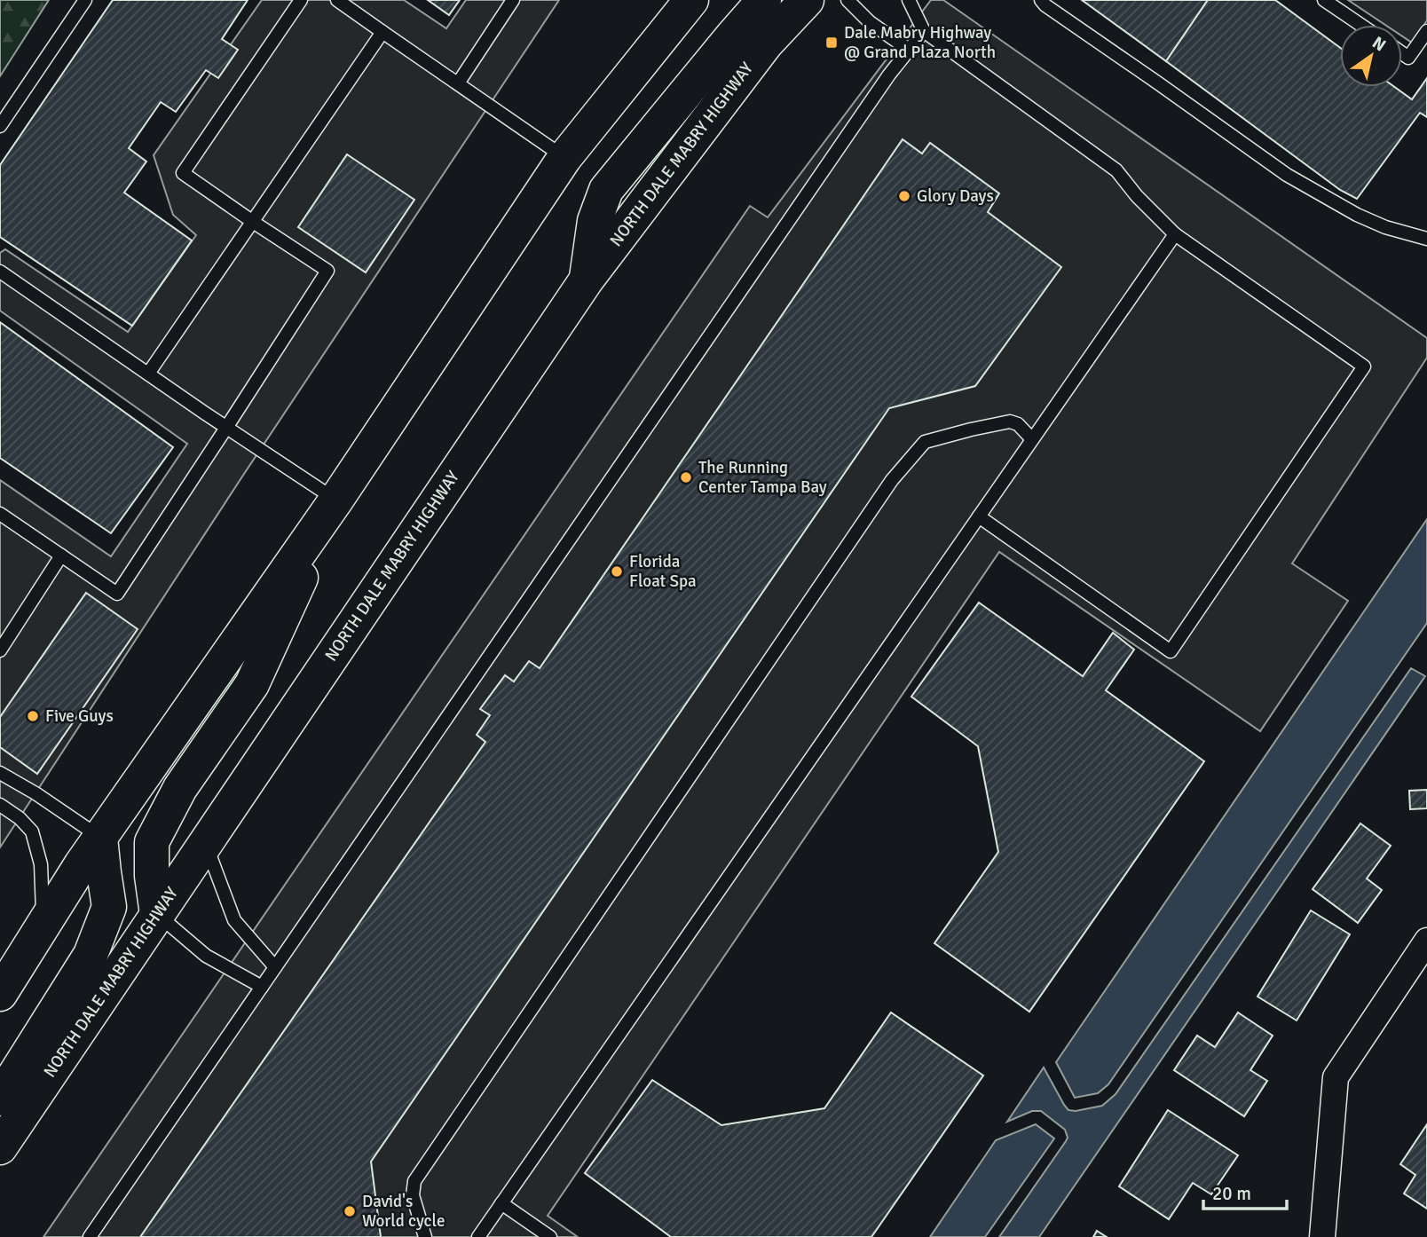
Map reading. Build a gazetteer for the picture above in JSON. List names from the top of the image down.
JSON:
{
  "streets": {
    "main road": ["NORTH DALE MABRY HIGHWAY"]
  },
  "places": {
    "transit": ["Dale Mabry Highway @ Grand Plaza North"],
    "other": [
      "Glory Days",
      "The Running Center Tampa Bay",
      "Florida Float Spa",
      "Five Guys",
      "David's World cycle"
    ]
  },
  "scale_bar": "20 m",
  "north": "top right"
}
